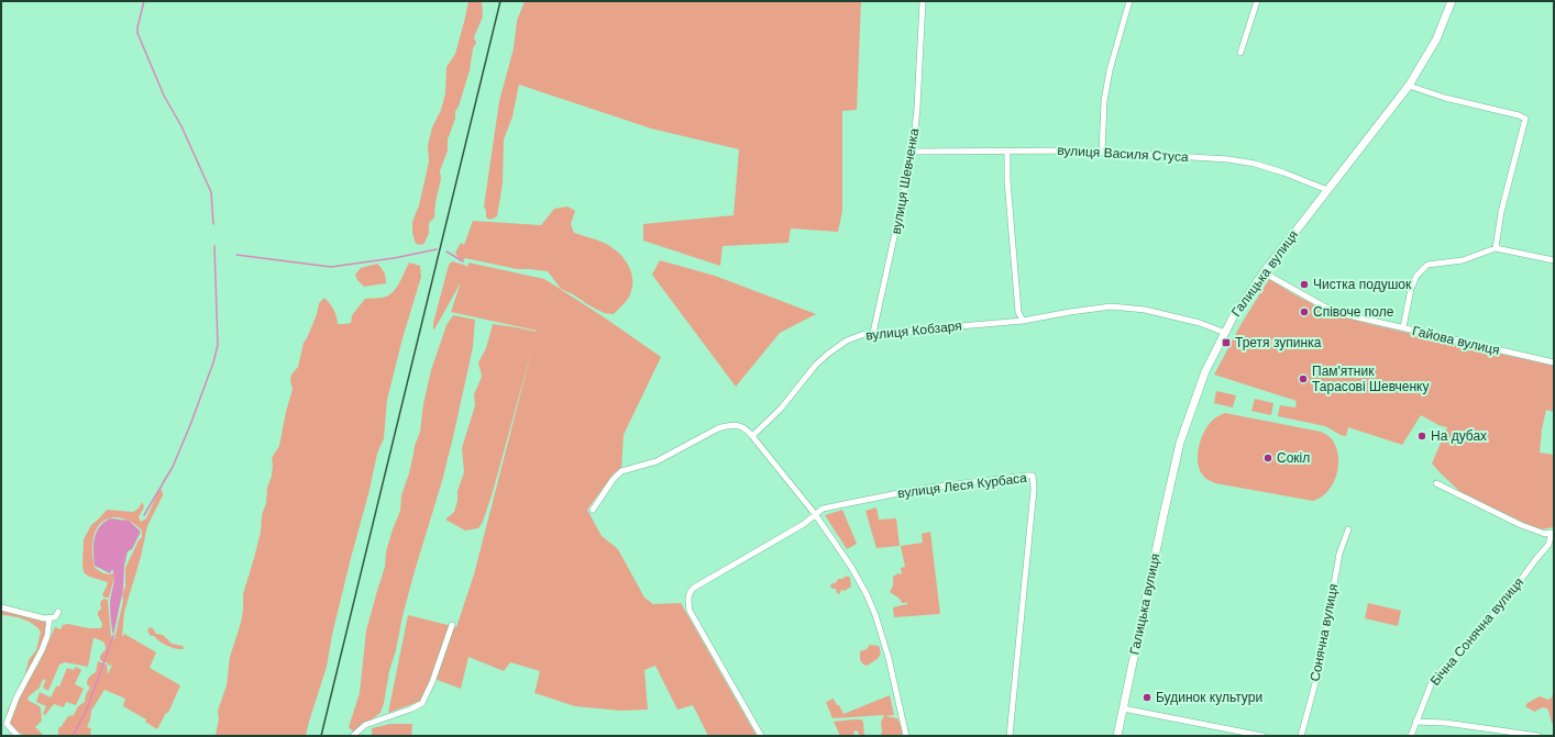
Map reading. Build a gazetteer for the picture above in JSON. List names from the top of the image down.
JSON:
{
  "streets": {
    "street": [
      "вулиця Василя Стуса",
      "вулиця Шевченка",
      "Галицька вулиця",
      "вулиця Кобзаря",
      "Гайова вулиця",
      "вулиця Леся Курбаса",
      "Бічна Сонячна вулиця",
      "Сонячна вулиця"
    ]
  },
  "crossings": [
    ["вулиця Василя Стуса", "вулиця Шевченка"],
    ["вулиця Василя Стуса", "Галицька вулиця"],
    ["вулиця Шевченка", "вулиця Кобзаря"],
    ["Галицька вулиця", "вулиця Кобзаря"],
    ["Галицька вулиця", "Гайова вулиця"]
  ],
  "places": {
    "other": [
      "Чистка подушок",
      "Співоче поле",
      "Пам'ятник Тарасові Шевченку",
      "На дубах",
      "Сокіл",
      "Будинок культури"
    ],
    "transit": ["Третя зупинка"]
  }
}
